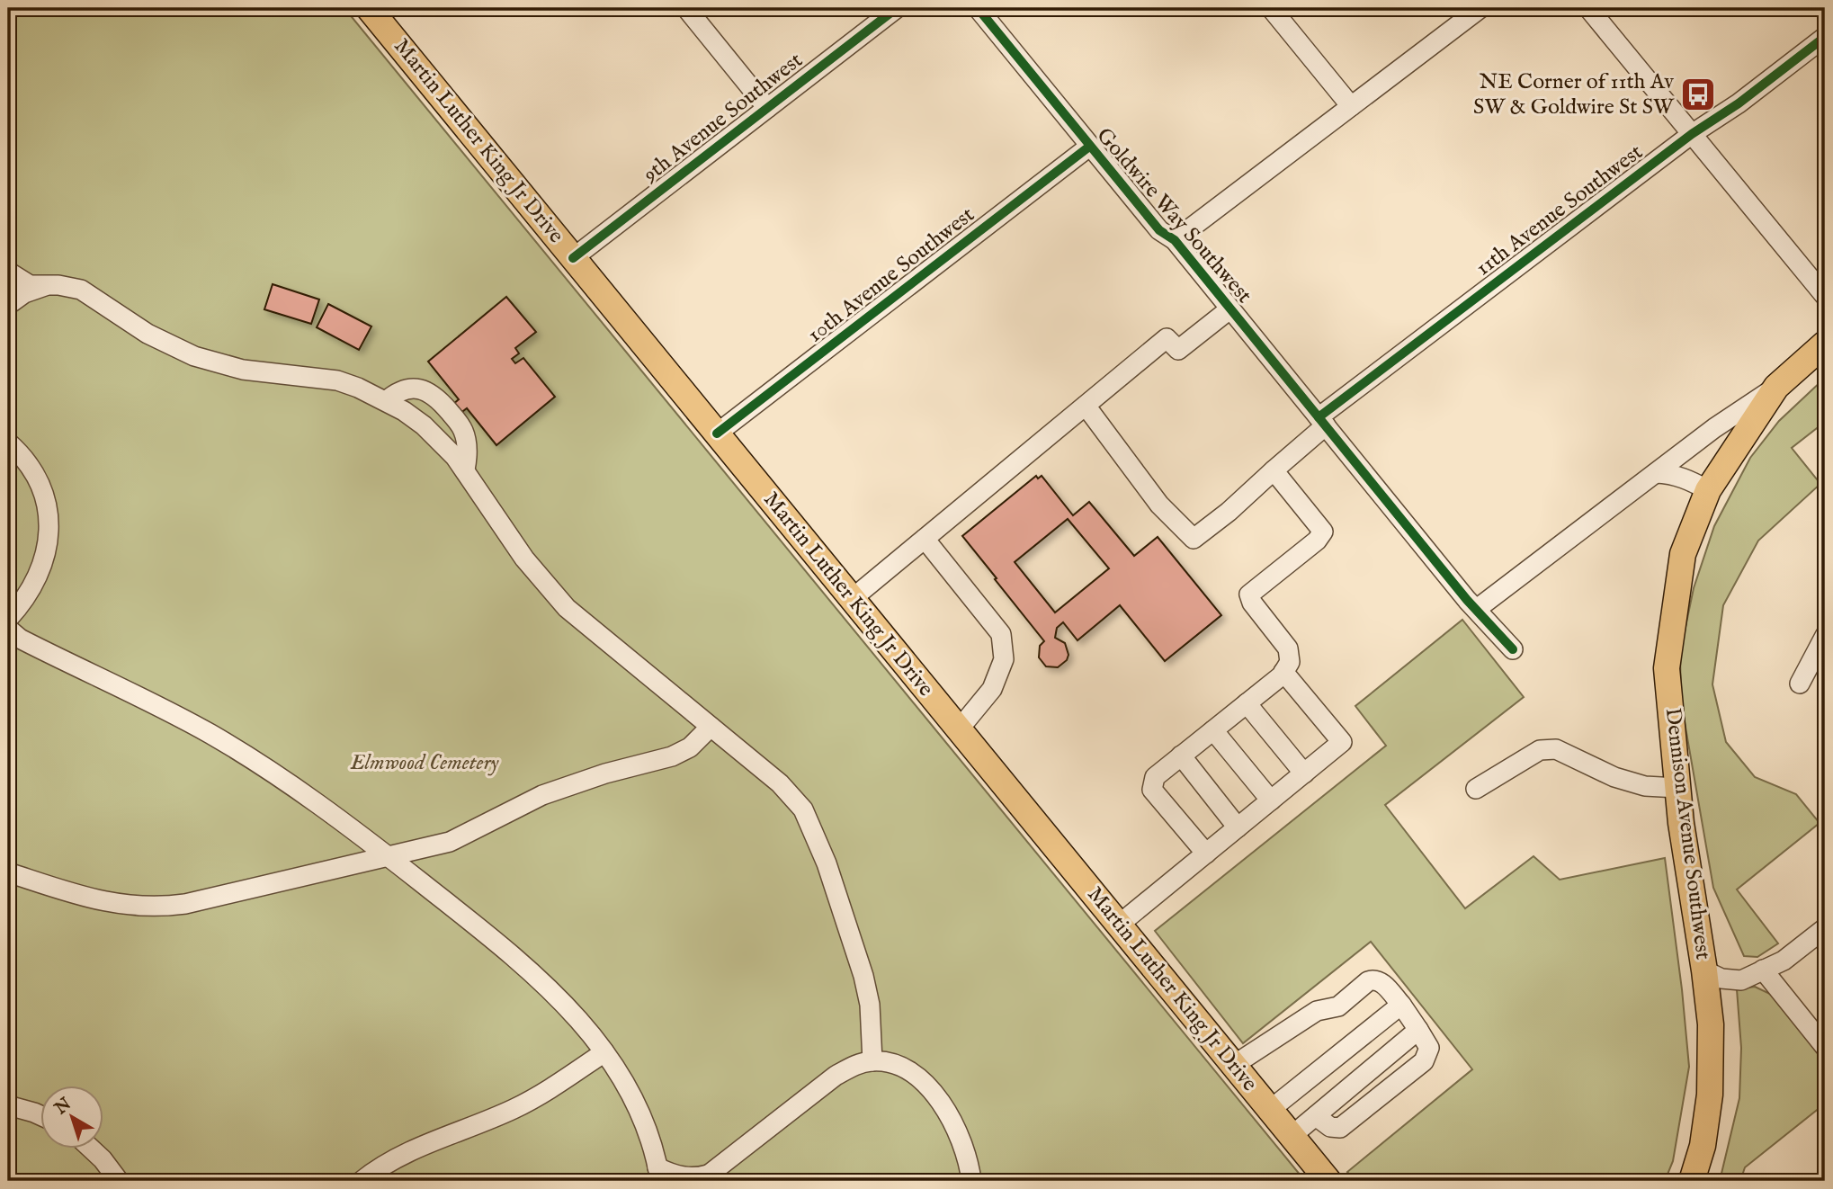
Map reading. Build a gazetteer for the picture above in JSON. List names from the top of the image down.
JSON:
{
  "streets": {
    "main road": ["Martin Luther King Jr Drive", "Dennison Avenue Southwest"],
    "street": [
      "9th Avenue Southwest",
      "11th Avenue Southwest",
      "Goldwire Way Southwest",
      "10th Avenue Southwest"
    ]
  },
  "crossings": [
    ["9th Avenue Southwest", "Martin Luther King Jr Drive"],
    ["Martin Luther King Jr Drive", "10th Avenue Southwest"],
    ["11th Avenue Southwest", "Goldwire Way Southwest"],
    ["Goldwire Way Southwest", "10th Avenue Southwest"]
  ],
  "parks": ["Elmwood Cemetery"],
  "places": {
    "bus stop": ["NE Corner of 11th Av SW & Goldwire St SW"]
  },
  "north": "top left"
}
